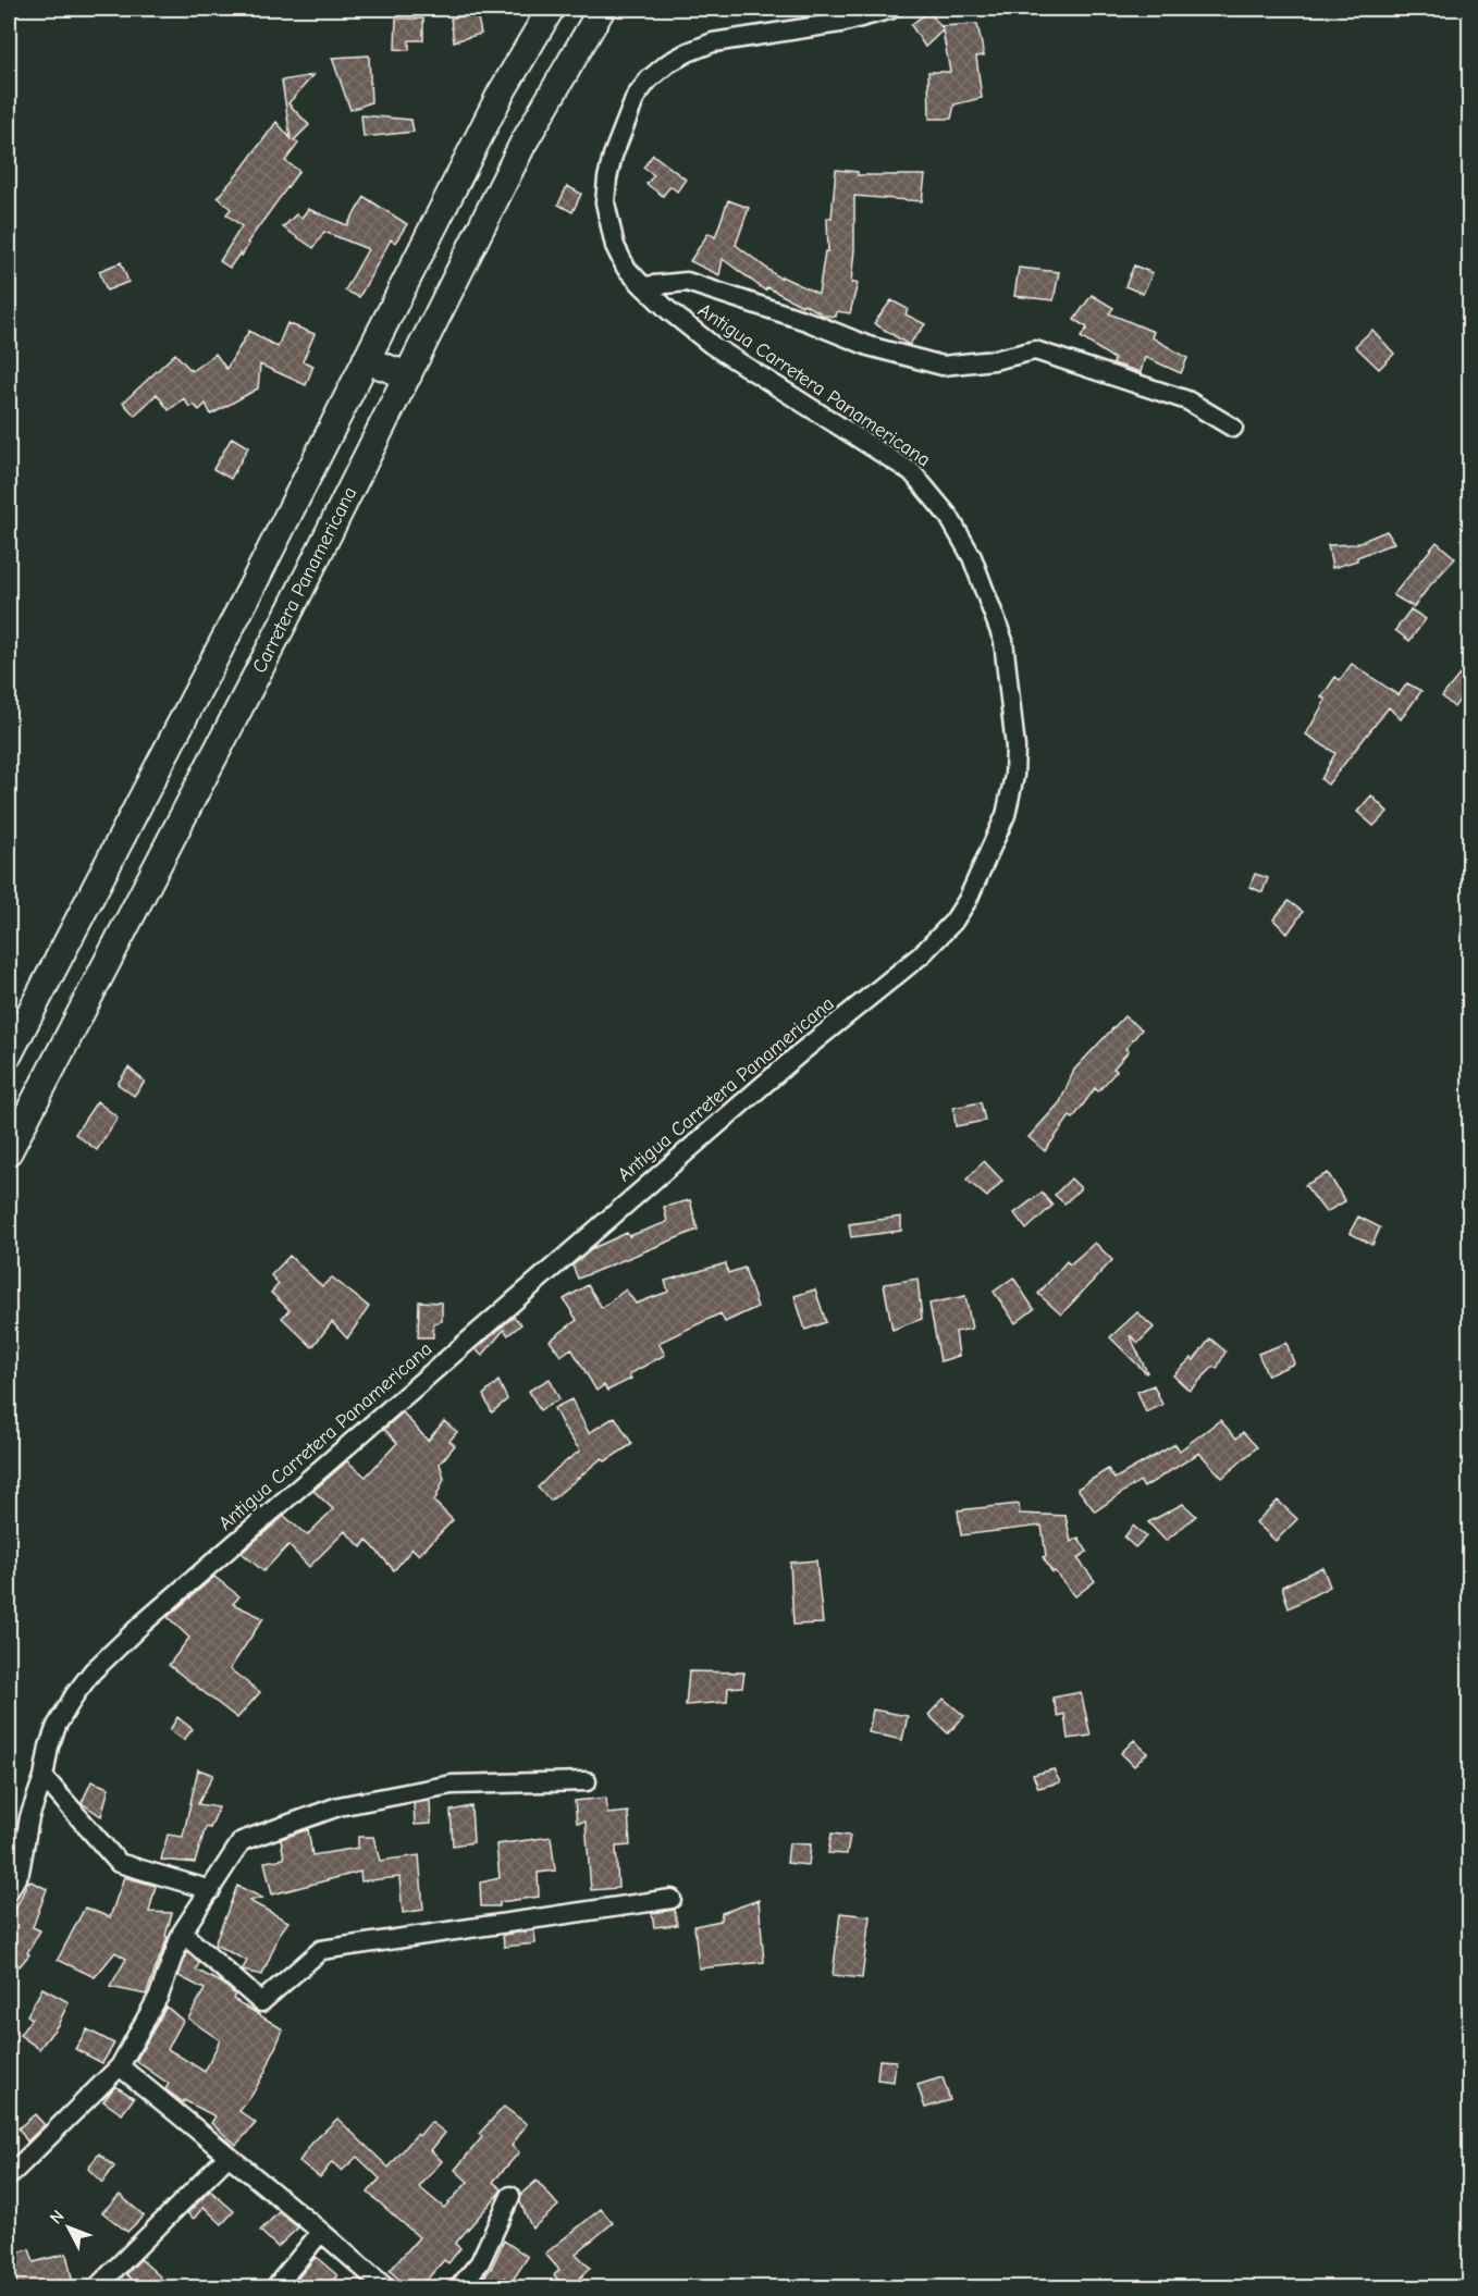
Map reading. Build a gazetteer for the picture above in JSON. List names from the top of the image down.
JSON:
{
  "streets": {
    "highway": ["Carretera Panamericana"],
    "street": ["Antigua Carretera Panamericana"]
  },
  "north": "top left"
}
